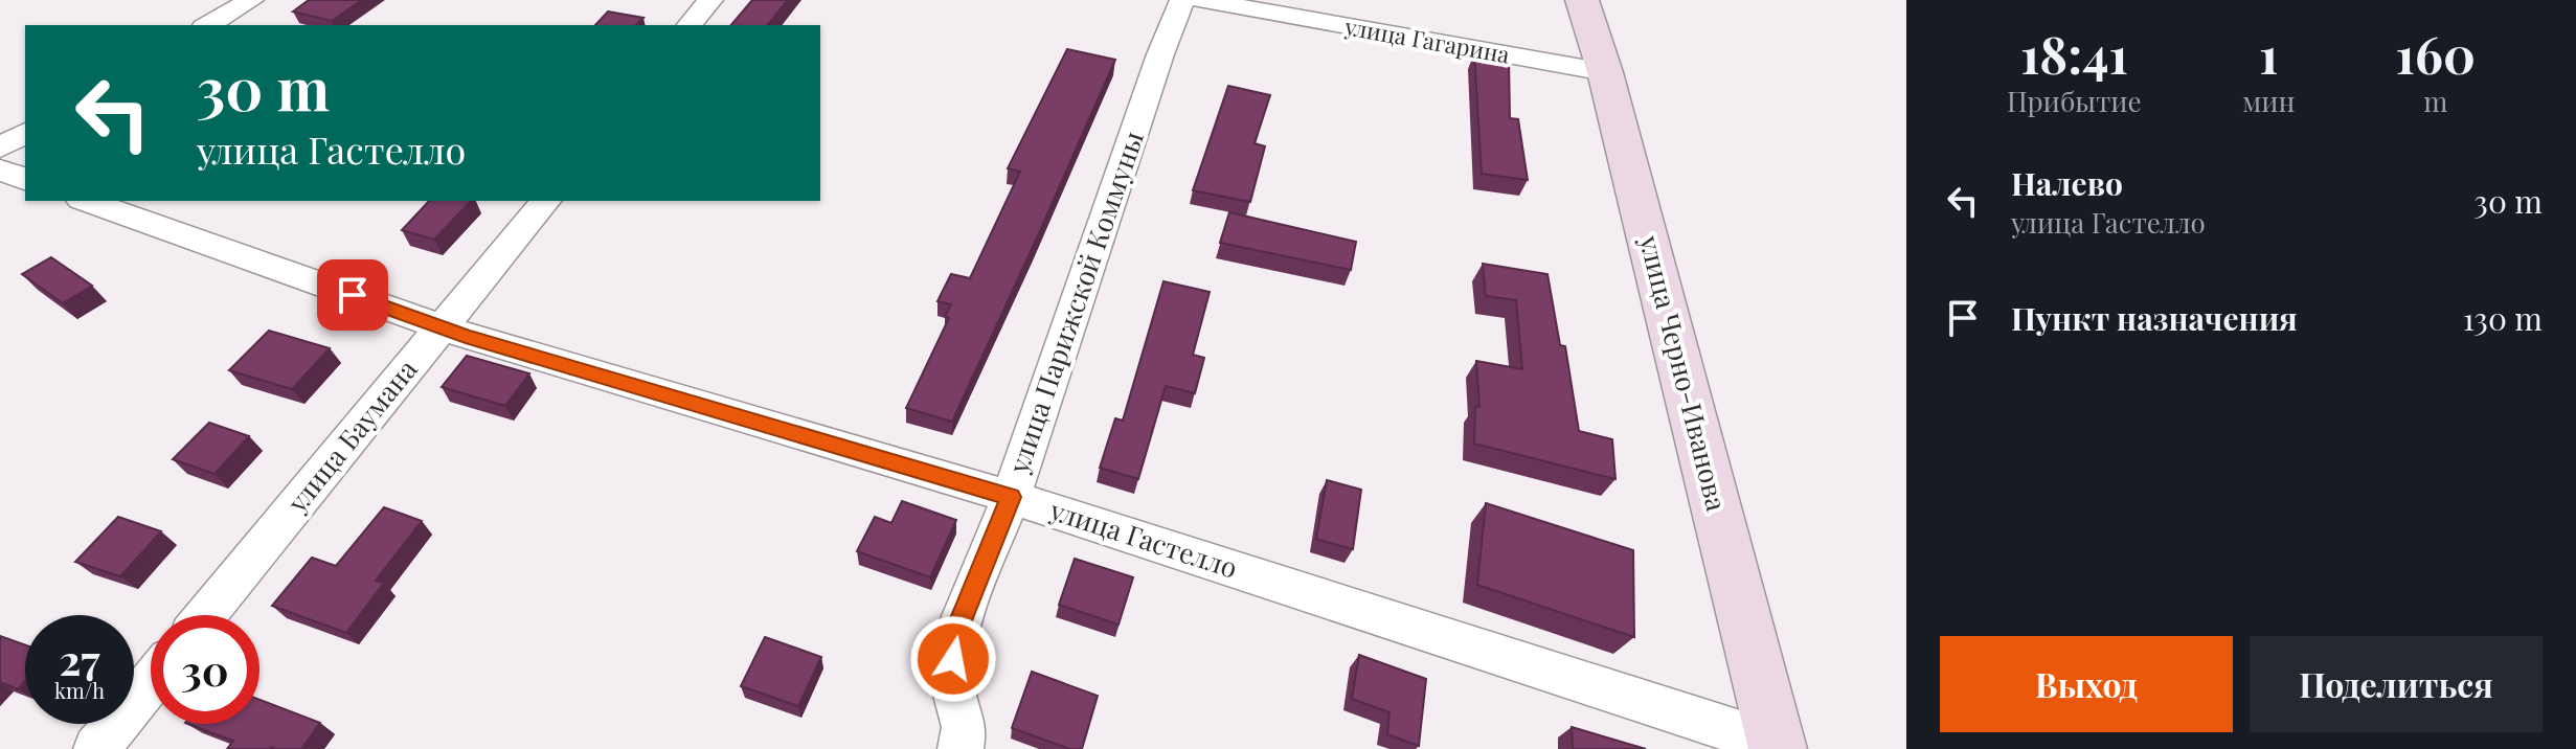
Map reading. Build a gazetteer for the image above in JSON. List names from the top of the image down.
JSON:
{
  "streets": {
    "main road": ["улица Черно-Иванова"],
    "street": [
      "улица Гагарина",
      "улица Парижской Коммуны",
      "улица Баумана",
      "улица Гастелло"
    ]
  },
  "crossings": [
    ["улица Гагарина", "улица Черно-Иванова"],
    ["улица Парижской Коммуны", "улица Гастелло"],
    ["улица Черно-Иванова", "улица Гастелло"],
    ["улица Баумана", "улица Гастелло"]
  ],
  "page": {
    "eta": [
      "18:41",
      "Прибытие",
      "1",
      "мин",
      "160",
      "m"
    ],
    "turn": ["30 m", "улица Гастелло"],
    "list": [
      {
        "name": "Налево",
        "note": "улица Гастелло",
        "value": "30 m"
      },
      {
        "name": "Пункт назначения",
        "value": "130 m"
      }
    ],
    "speed": "27 km/h",
    "limit": "30",
    "buttons": ["Выход", "Поделиться"]
  }
}
